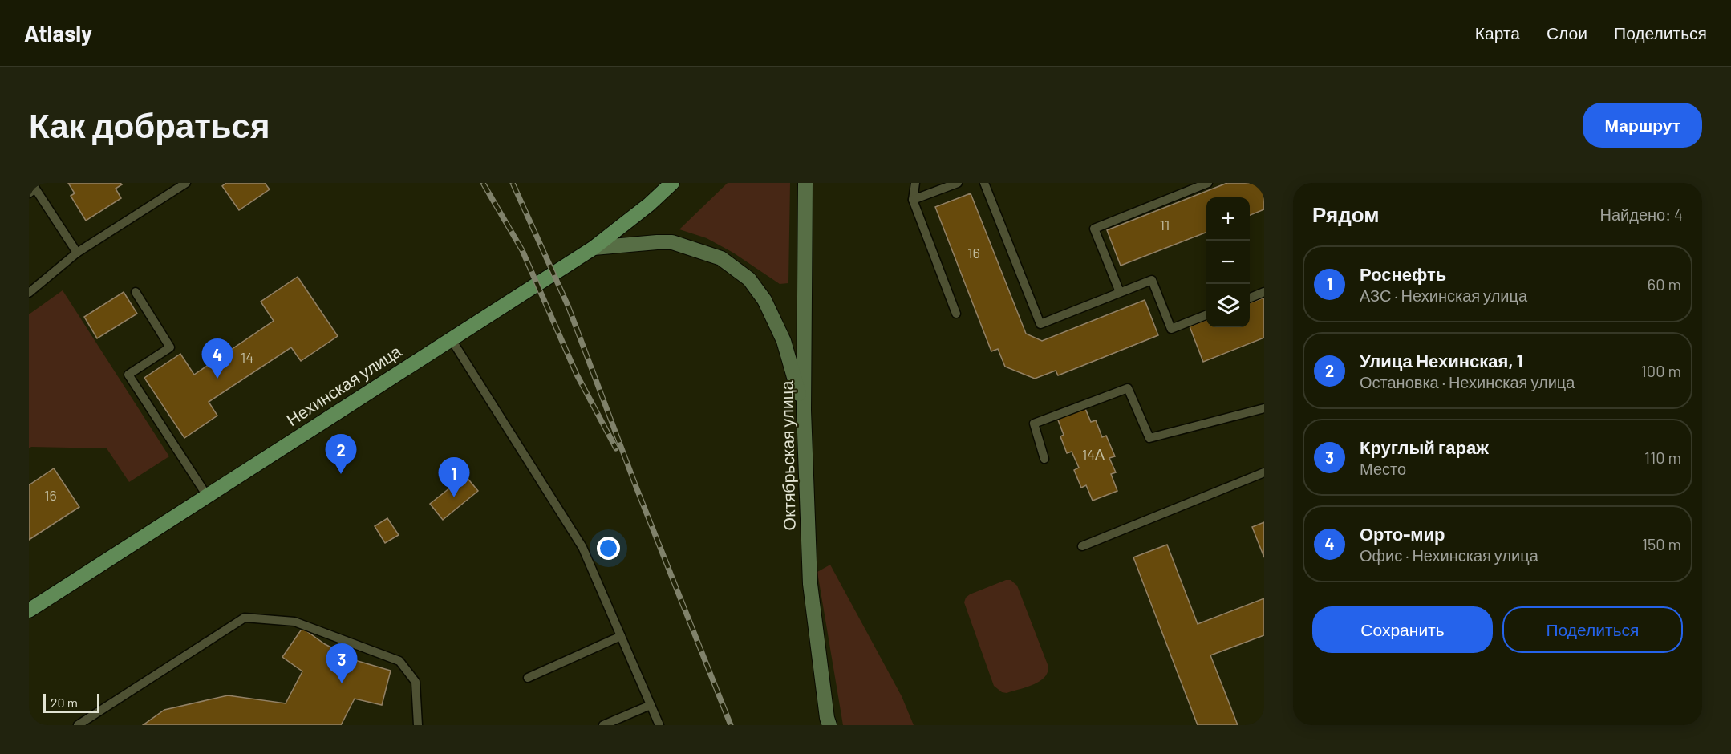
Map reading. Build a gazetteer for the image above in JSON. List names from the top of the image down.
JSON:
{
  "streets": {
    "main road": ["Нехинская улица", "Октябрьская улица"]
  },
  "house_numbers": [
    "11",
    "16",
    "14",
    "14А",
    "16"
  ],
  "scale_bar": "20 m",
  "page": {
    "header": "Atlasly",
    "nav": ["Карта", "Слои", "Поделиться"],
    "buttons": [
      "Маршрут",
      ["Сохранить", "Поделиться"]
    ],
    "title": "Как добраться",
    "heading": ["Рядом", "Найдено: 4"],
    "map_buttons": ["+", "−"],
    "list": [
      {
        "mark": "1",
        "name": "Роснефть",
        "note": "АЗС · Нехинская улица",
        "value": "60 m"
      },
      {
        "mark": "2",
        "name": "Улица Нехинская, 1",
        "note": "Остановка · Нехинская улица",
        "value": "100 m"
      },
      {
        "mark": "3",
        "name": "Круглый гараж",
        "note": "Место",
        "value": "110 m"
      },
      {
        "mark": "4",
        "name": "Орто-мир",
        "note": "Офис · Нехинская улица",
        "value": "150 m"
      }
    ],
    "pins": [
      "4",
      "2",
      "1",
      "3"
    ],
    "scale": "20 m"
  }
}
